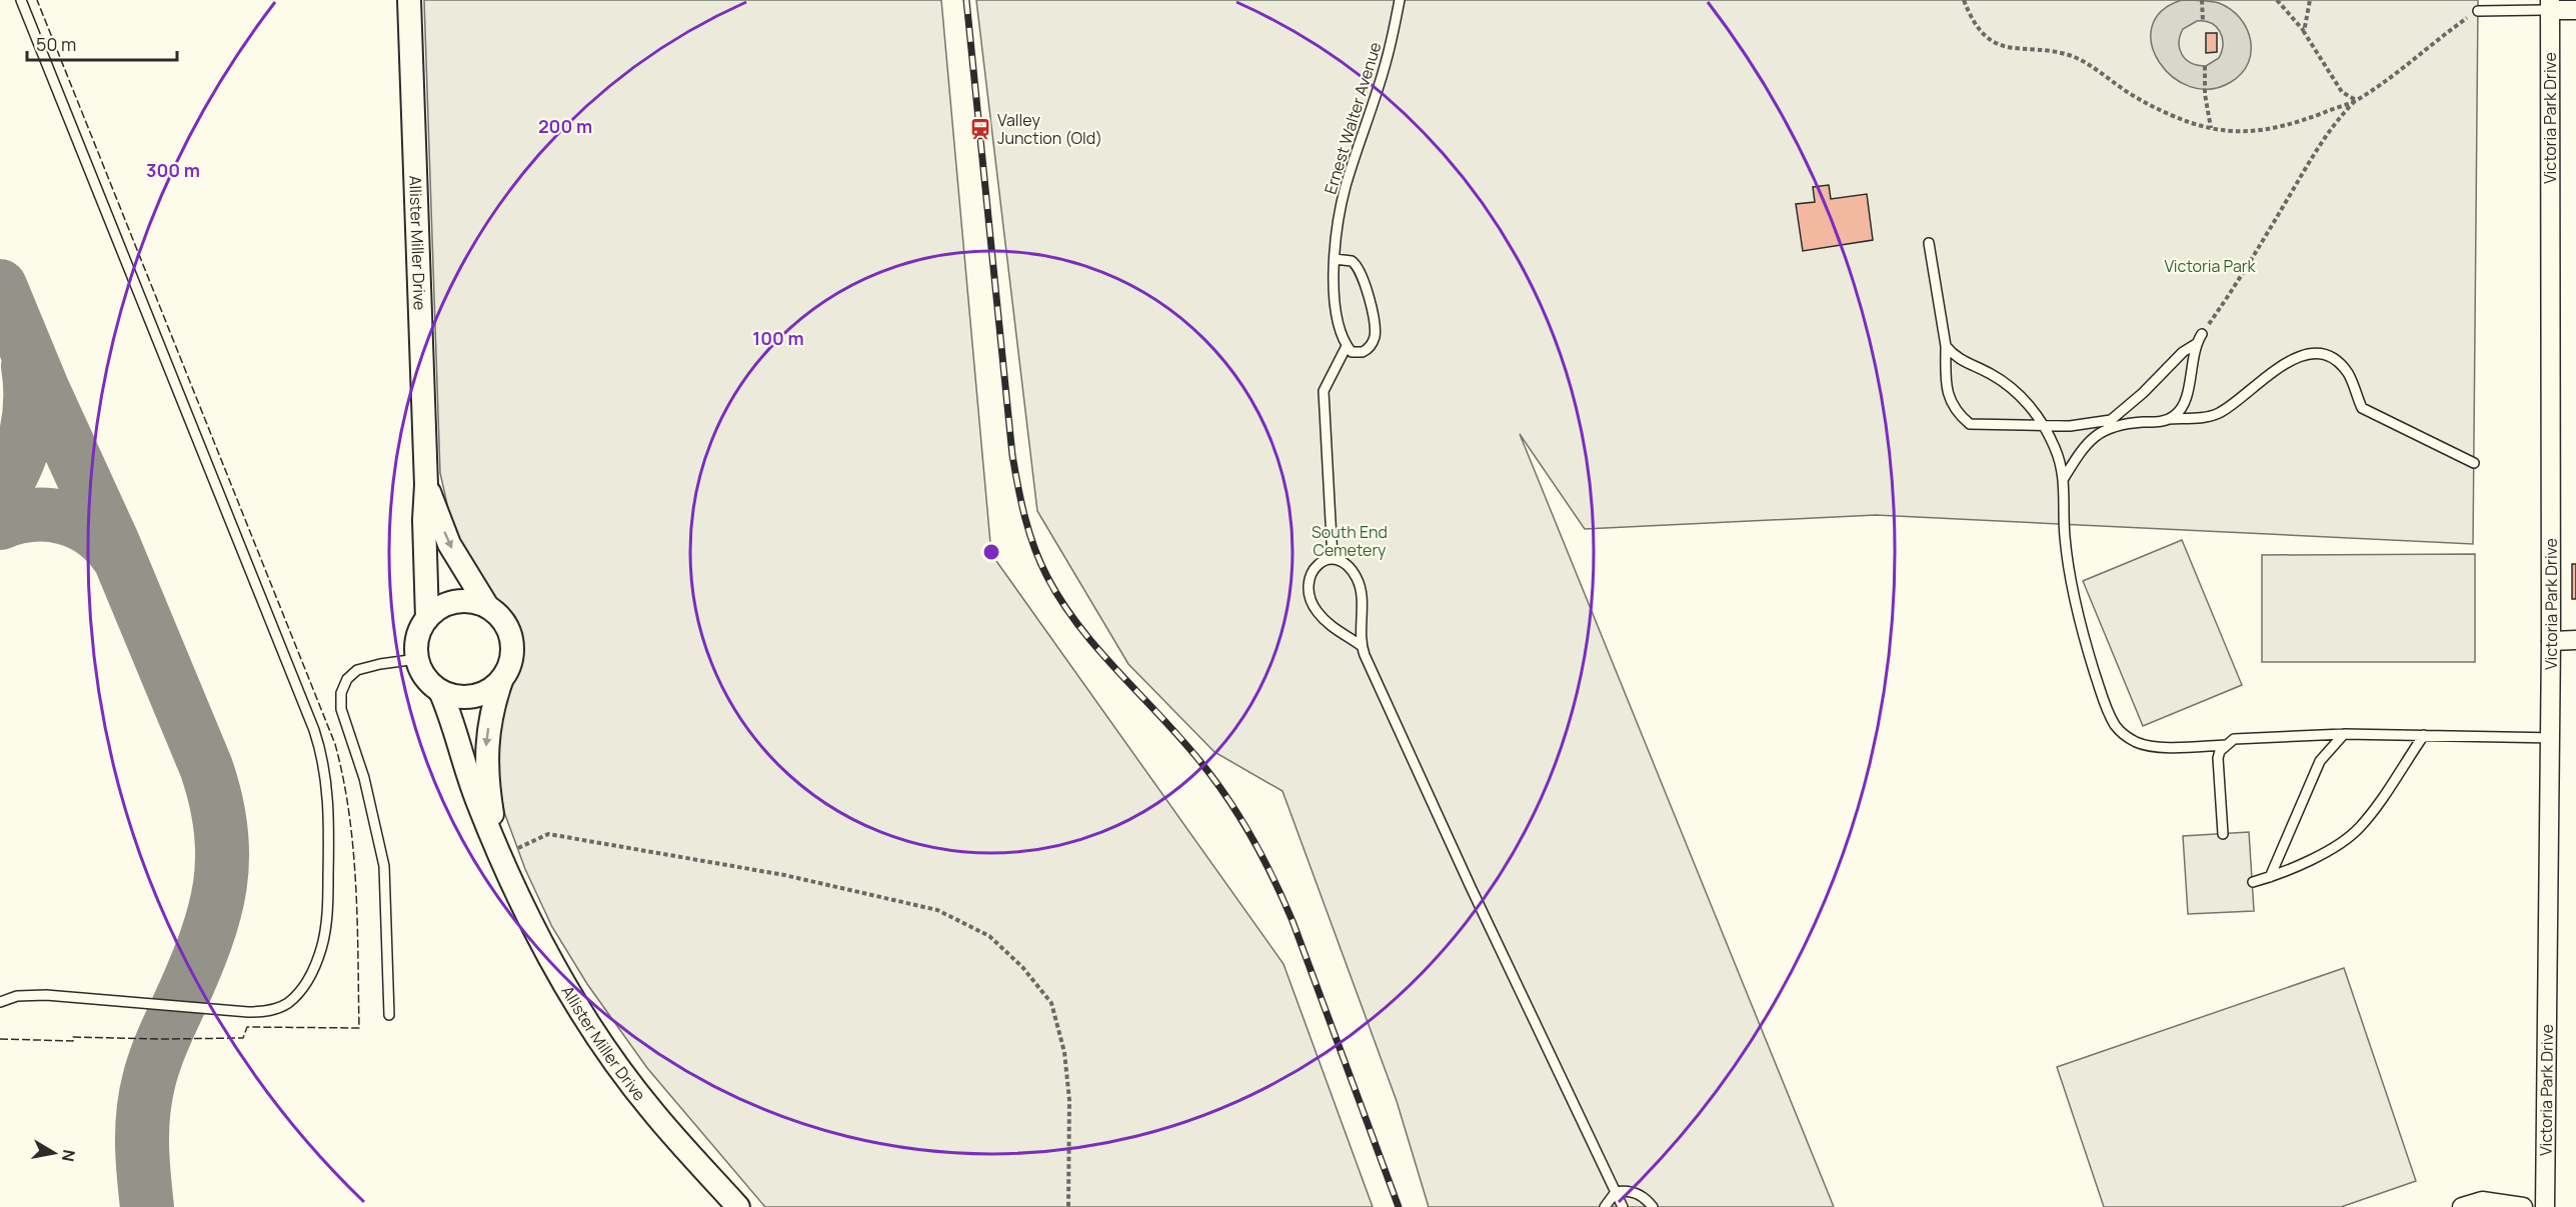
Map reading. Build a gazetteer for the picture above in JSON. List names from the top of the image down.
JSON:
{
  "streets": {
    "street": ["Victoria Park Drive", "Allister Miller Drive"],
    "lane": ["Ernest Walter Avenue"]
  },
  "parks": ["Victoria Park", "South End Cemetery"],
  "places": {
    "station": ["Valley Junction (Old)"]
  },
  "scale_bar": "50 m",
  "north": "right",
  "rings": ["200 m", "300 m", "100 m"]
}
